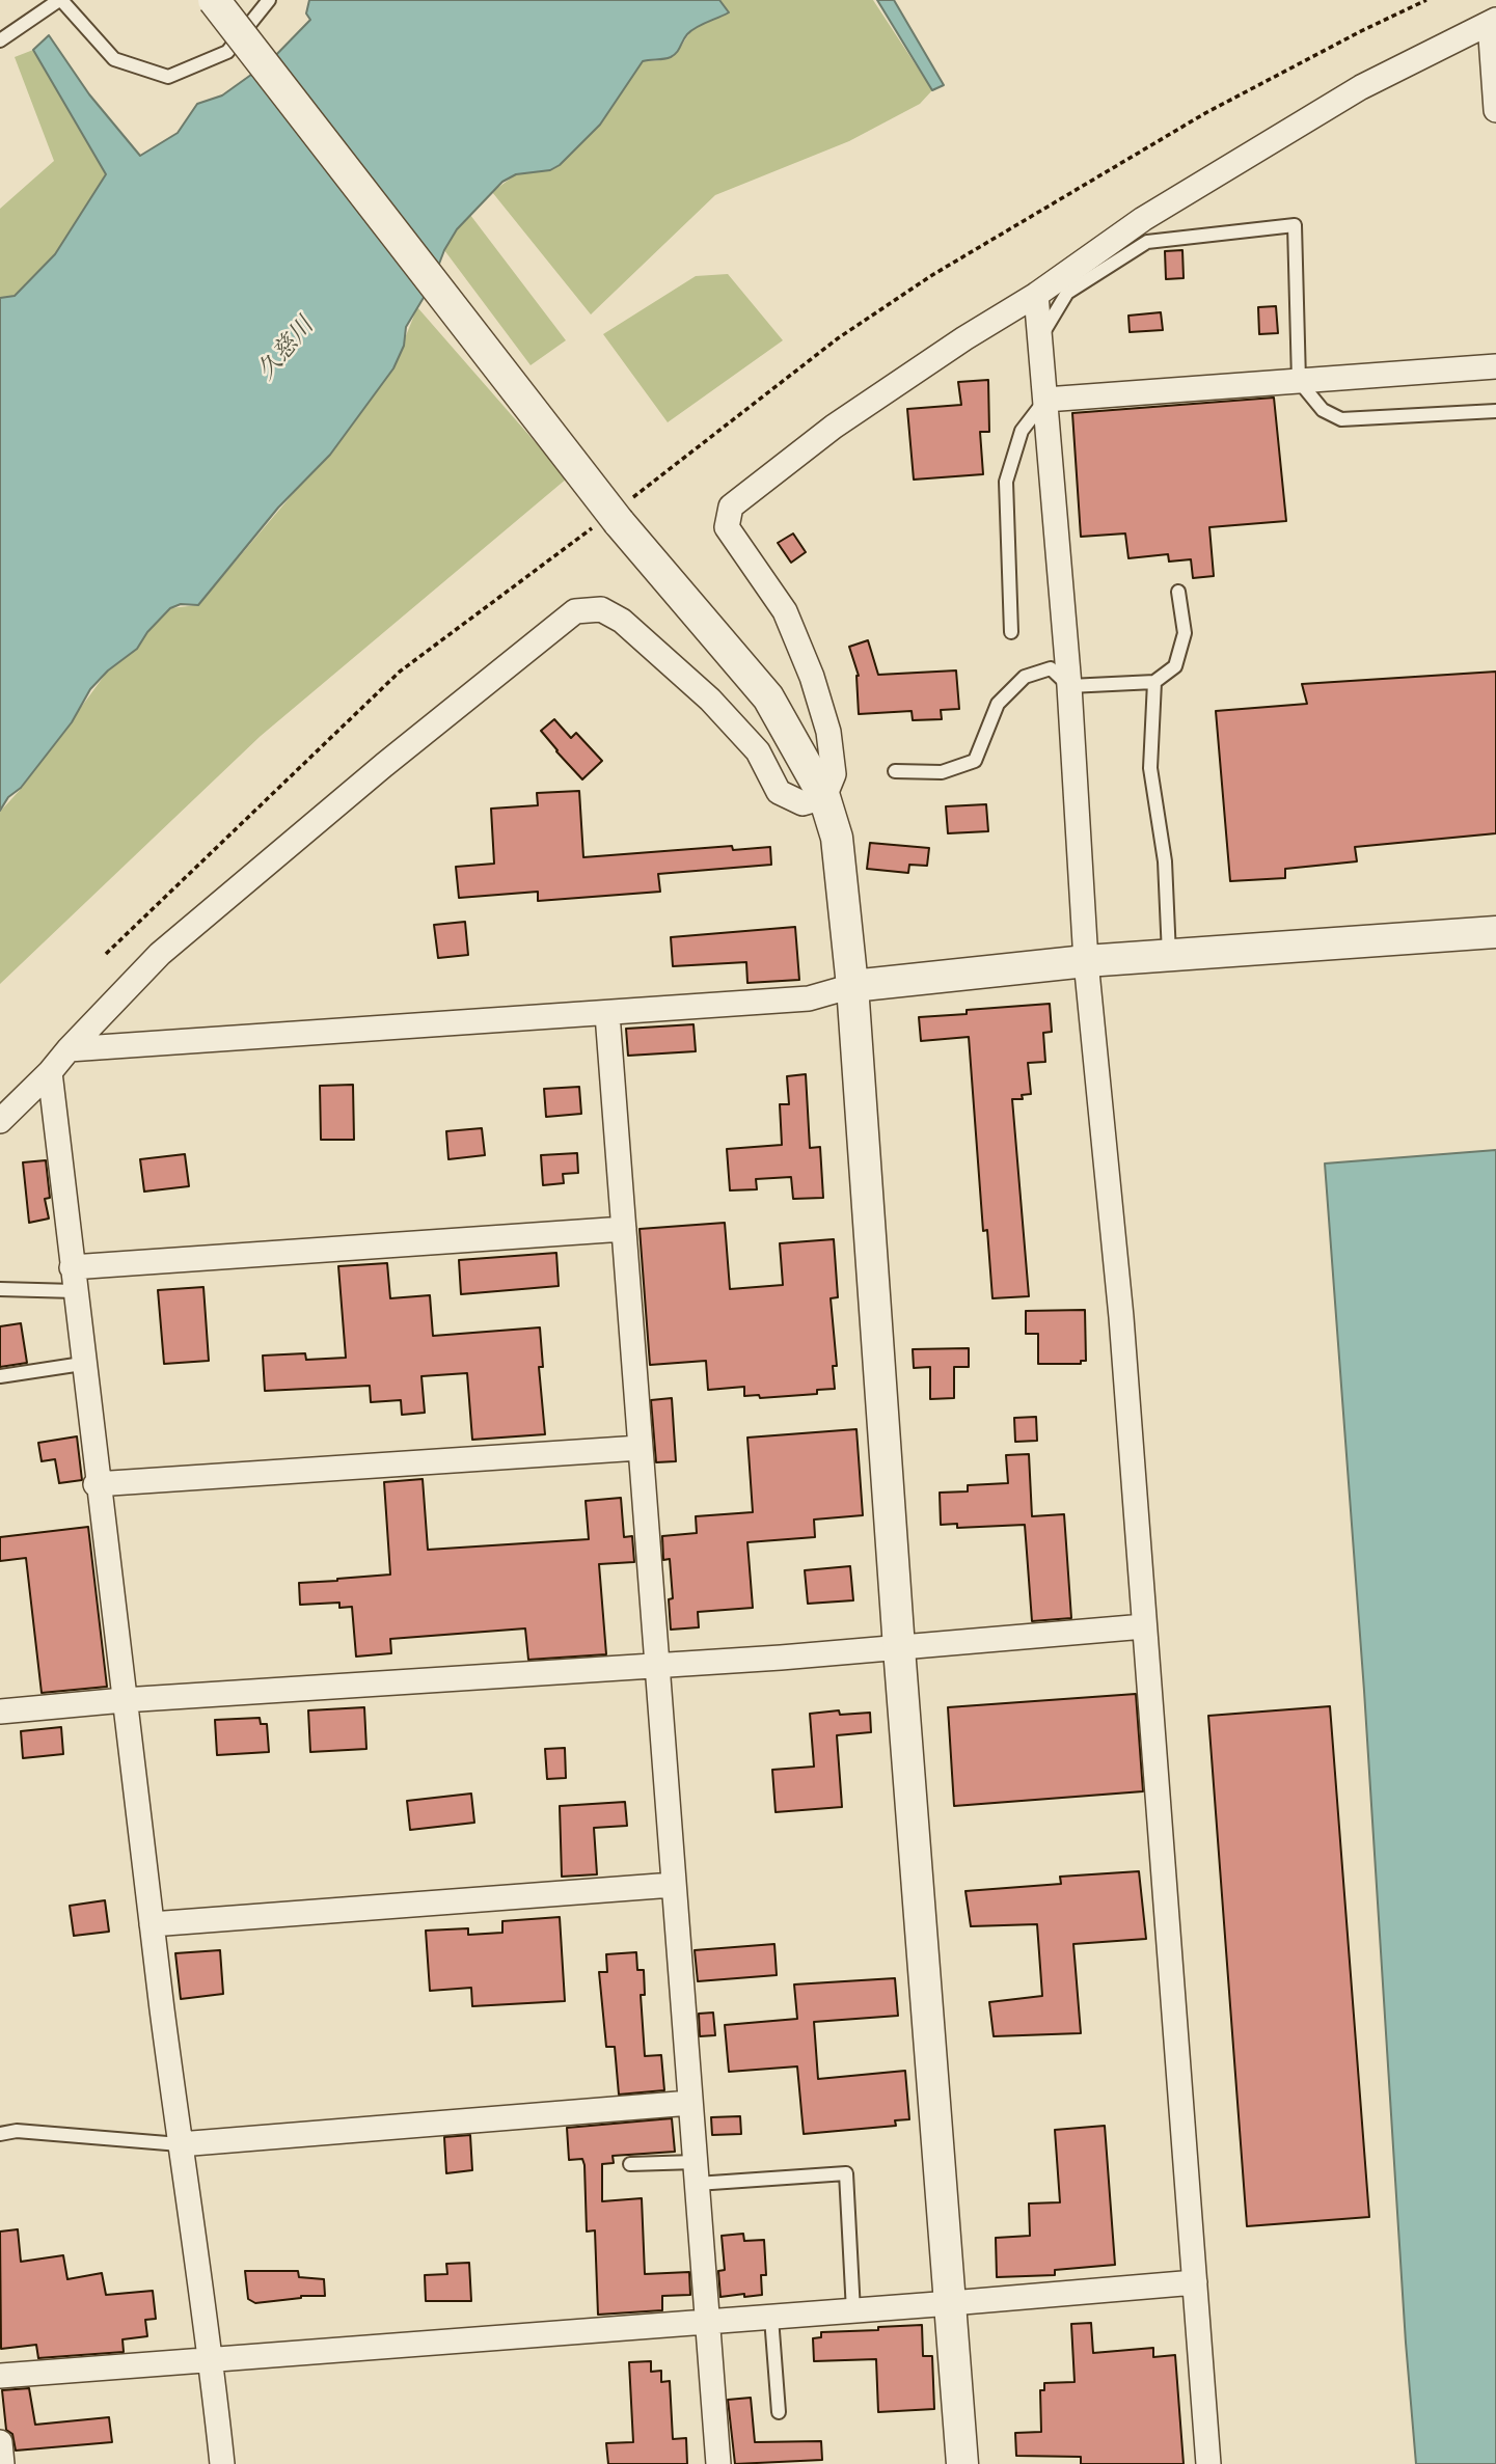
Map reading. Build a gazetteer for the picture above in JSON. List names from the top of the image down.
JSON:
{
  "water": ["久慈川"]
}
